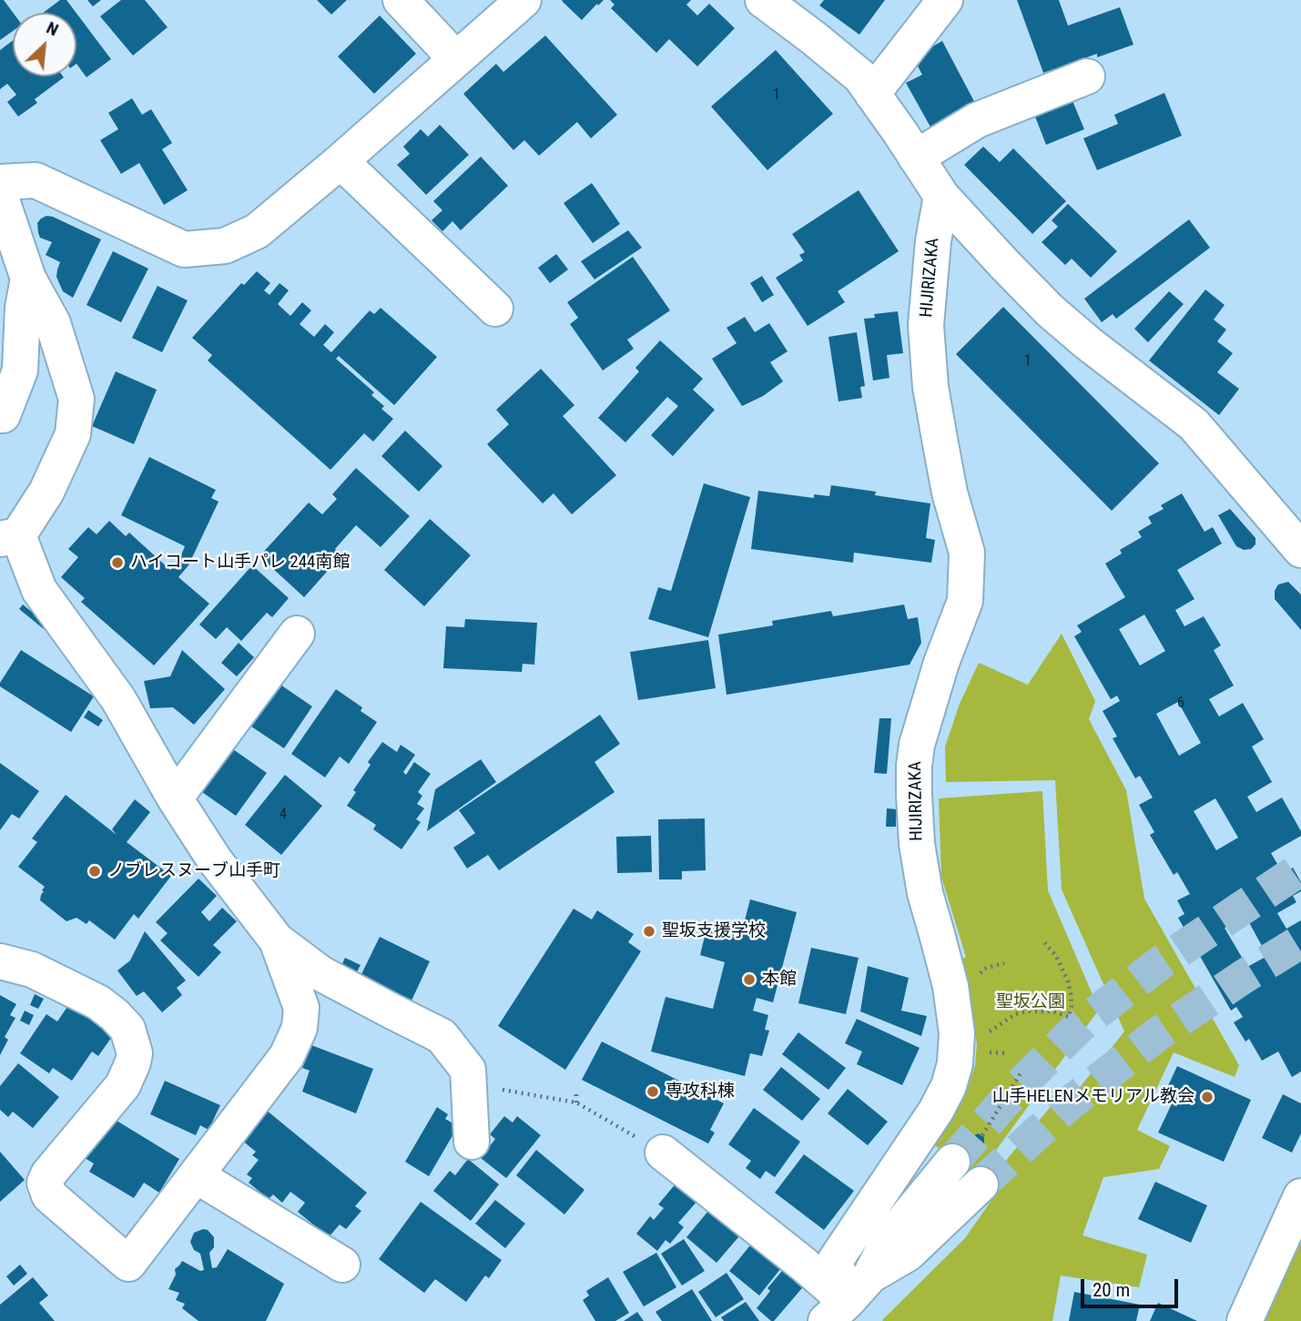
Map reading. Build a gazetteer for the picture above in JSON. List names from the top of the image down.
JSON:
{
  "streets": {
    "street": ["HIJIRIZAKA"]
  },
  "parks": ["聖坂公園"],
  "places": [
    "ハイコート山手パレ 244南館",
    "ノブレスヌーブ山手町",
    "聖坂支援学校",
    "本館",
    "専攻科棟",
    "山手HELENメモリアル教会"
  ],
  "house_numbers": [
    "1",
    "1",
    "6",
    "4"
  ],
  "scale_bar": "20 m",
  "north": "top right"
}
